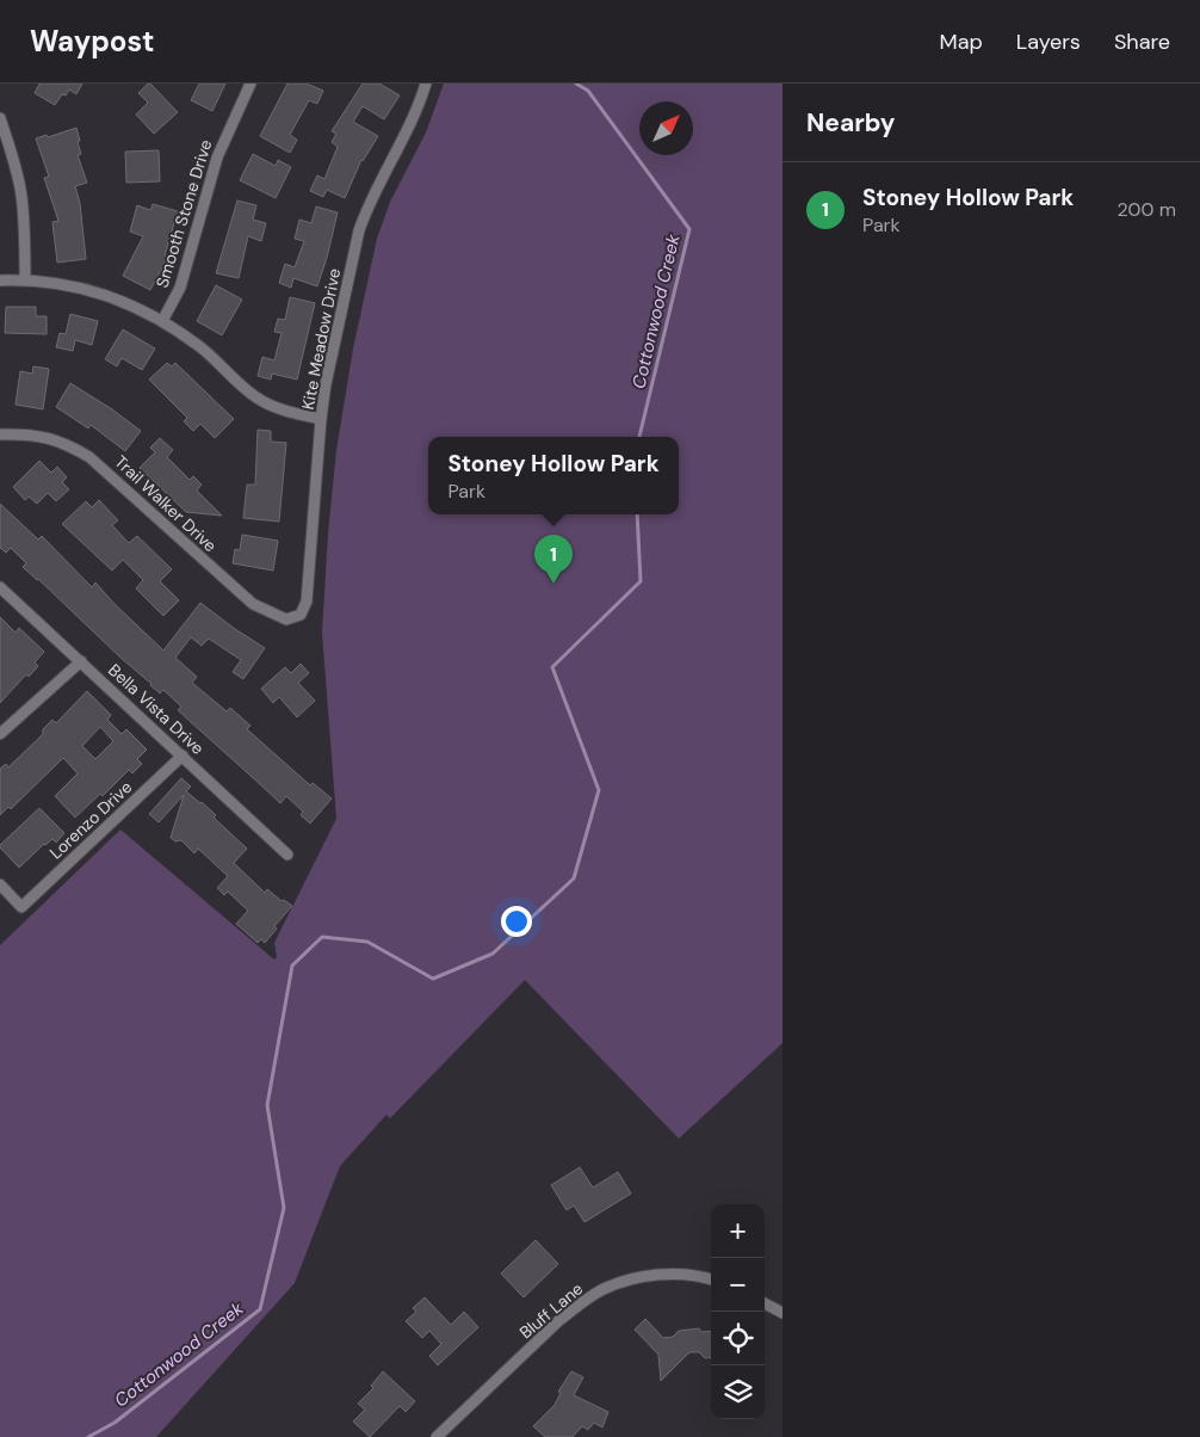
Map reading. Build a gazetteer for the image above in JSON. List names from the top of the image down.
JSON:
{
  "streets": {
    "street": [
      "Smooth Stone Drive",
      "Kite Meadow Drive",
      "Trail Walker Drive",
      "Bella Vista Drive",
      "Lorenzo Drive",
      "Bluff Lane"
    ]
  },
  "crossings": [
    ["Kite Meadow Drive", "Trail Walker Drive"],
    ["Bella Vista Drive", "Lorenzo Drive"]
  ],
  "water": ["Cottonwood Creek"],
  "north": "top right",
  "page": {
    "header": "Waypost",
    "nav": ["Map", "Layers", "Share"],
    "heading": "Nearby",
    "list": [
      {
        "mark": "1",
        "name": "Stoney Hollow Park",
        "note": "Park",
        "value": "200 m"
      }
    ],
    "popup": ["Stoney Hollow Park", "Park"],
    "pins": "1",
    "map_buttons": ["+", "−"]
  }
}
